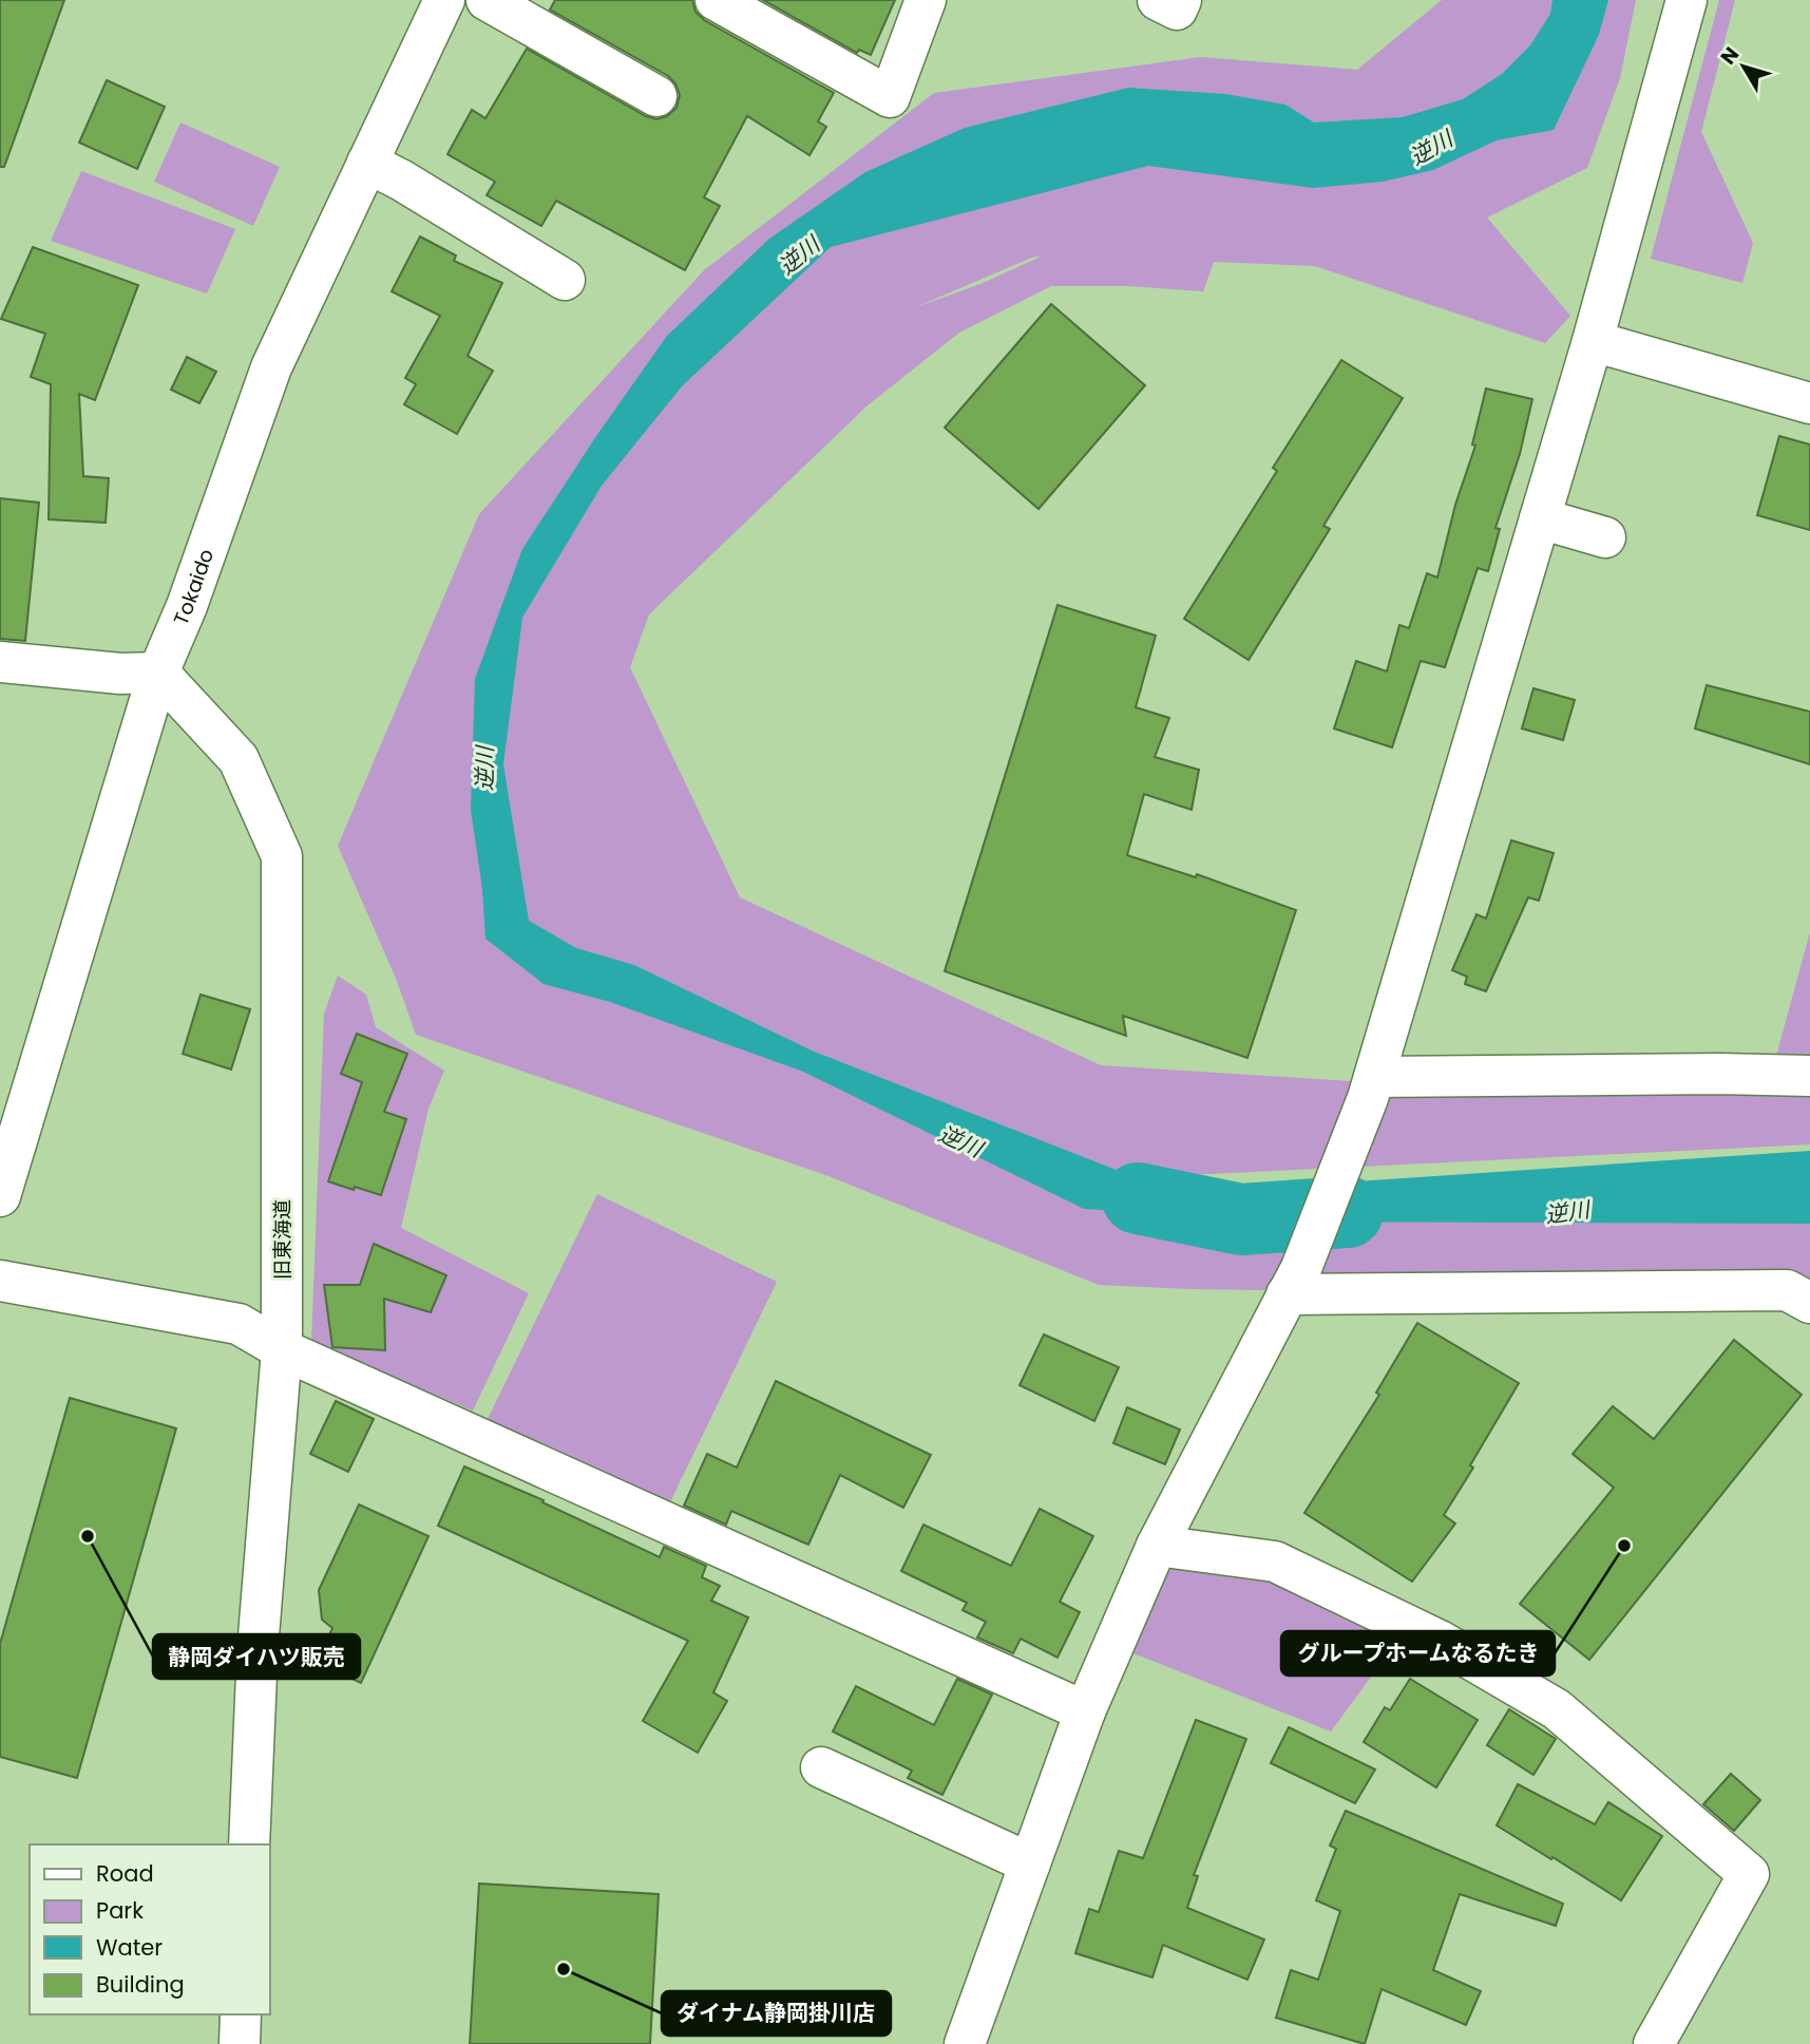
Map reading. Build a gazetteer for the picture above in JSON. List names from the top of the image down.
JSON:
{
  "streets": {
    "street": ["Tokaido", "旧東海道"]
  },
  "crossings": [
    ["Tokaido", "旧東海道"]
  ],
  "water": ["逆川"],
  "places": ["静岡ダイハツ販売", "グループホームなるたき", "ダイナム静岡掛川店"],
  "legend": [
    "Road",
    "Park",
    "Water",
    "Building"
  ],
  "north": "top left"
}
